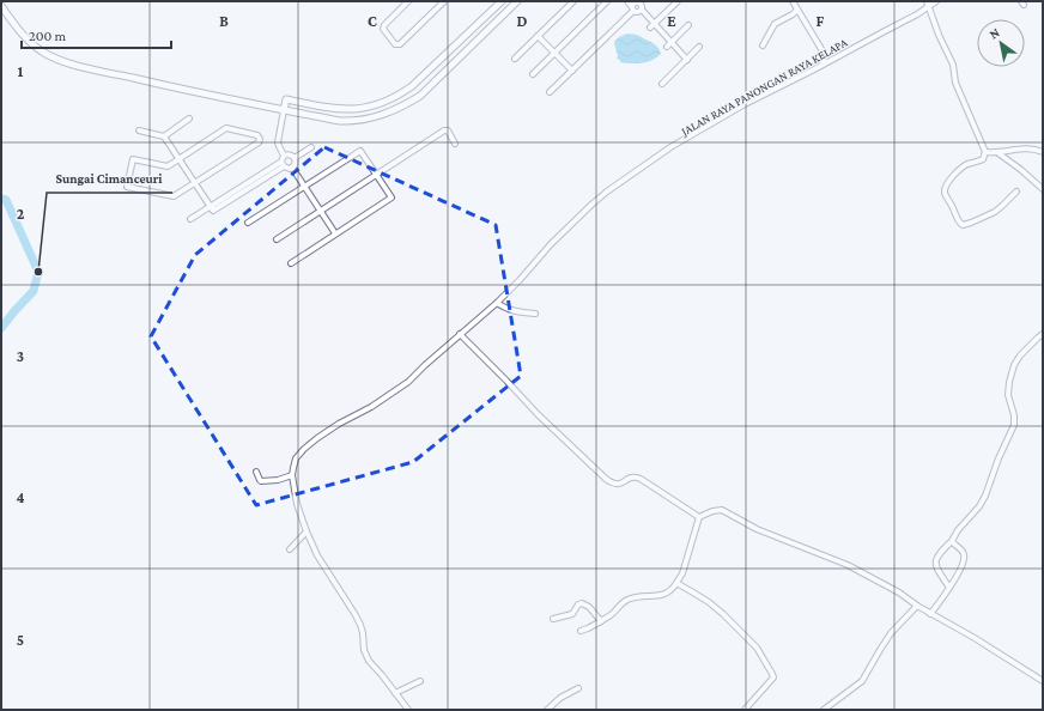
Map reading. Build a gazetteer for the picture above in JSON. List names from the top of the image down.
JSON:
{
  "streets": {
    "street": ["JALAN RAYA PANONGAN RAYA KELAPA"]
  },
  "places": ["Sungai Cimanceuri"],
  "scale_bar": "200 m",
  "north": "top left",
  "grid": {
    "columns": [
      "B",
      "C",
      "D",
      "E",
      "F"
    ],
    "rows": [
      "1",
      "2",
      "3",
      "4",
      "5"
    ]
  }
}
